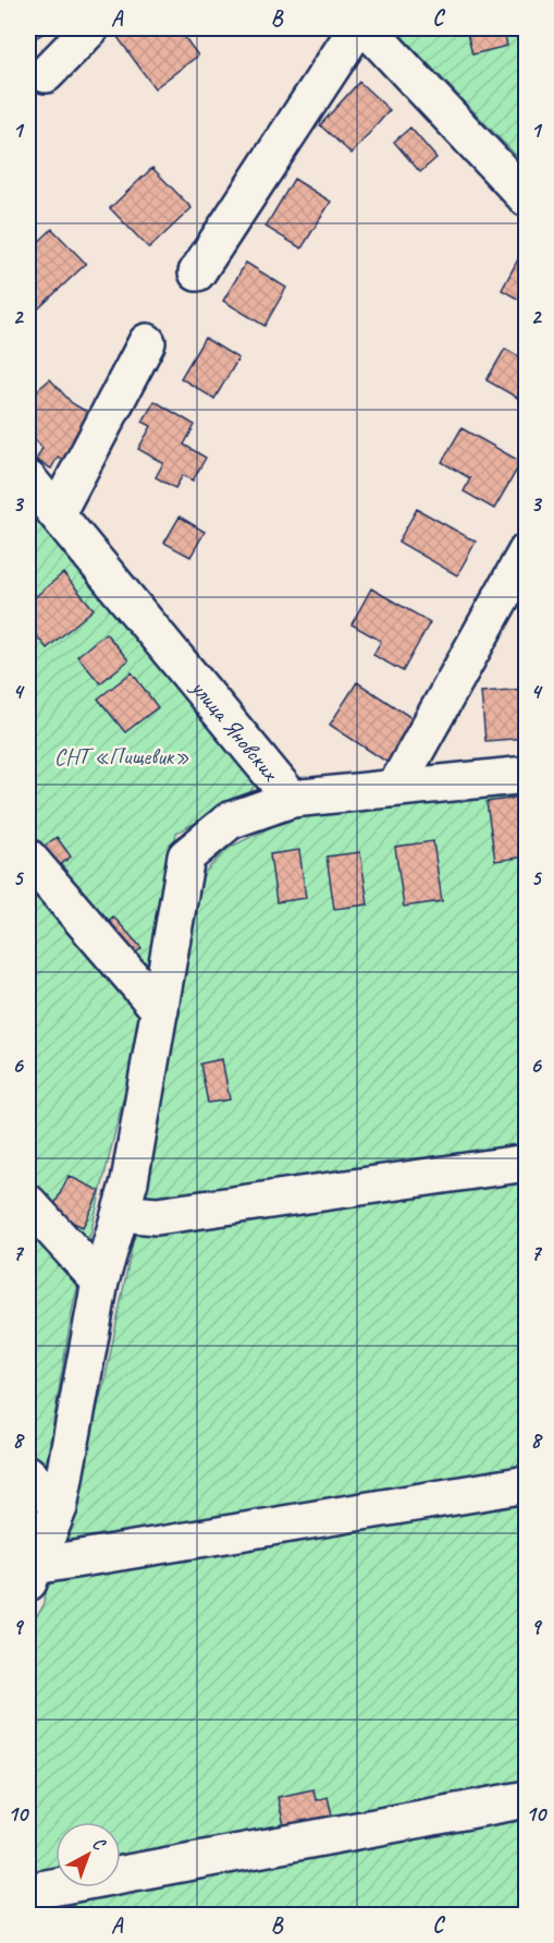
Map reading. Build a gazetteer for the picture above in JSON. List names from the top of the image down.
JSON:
{
  "streets": {
    "street": ["улица Яновских"]
  },
  "parks": ["СНТ «Пищевик»"],
  "north": "top right",
  "grid": {
    "columns": ["A", "B", "C"],
    "rows": [
      "1",
      "2",
      "3",
      "4",
      "5",
      "6",
      "7",
      "8",
      "9",
      "10"
    ]
  }
}
